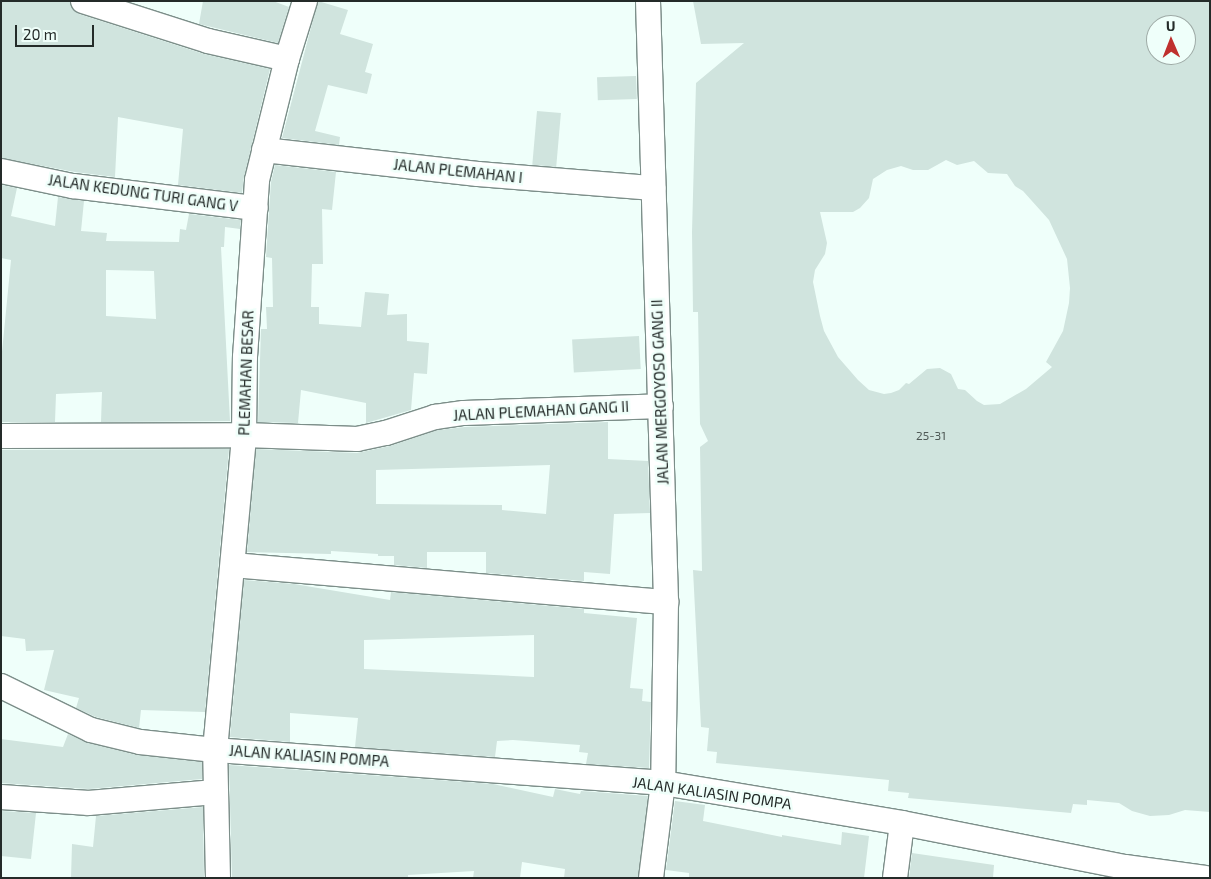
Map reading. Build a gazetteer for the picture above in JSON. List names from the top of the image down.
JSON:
{
  "streets": {
    "street": [
      "JALAN PLEMAHAN I",
      "JALAN KEDUNG TURI GANG V",
      "PLEMAHAN BESAR",
      "JALAN MERGOYOSO GANG II",
      "JALAN PLEMAHAN GANG II",
      "JALAN KALIASIN POMPA"
    ]
  },
  "crossings": [
    ["JALAN PLEMAHAN I", "PLEMAHAN BESAR"],
    ["JALAN PLEMAHAN I", "JALAN MERGOYOSO GANG II"],
    ["JALAN KEDUNG TURI GANG V", "PLEMAHAN BESAR"],
    ["PLEMAHAN BESAR", "JALAN PLEMAHAN GANG II"],
    ["PLEMAHAN BESAR", "JALAN KALIASIN POMPA"],
    ["JALAN MERGOYOSO GANG II", "JALAN PLEMAHAN GANG II"],
    ["JALAN MERGOYOSO GANG II", "JALAN KALIASIN POMPA"]
  ],
  "house_numbers": ["25-31"],
  "scale_bar": "20 m",
  "north": "top"
}
